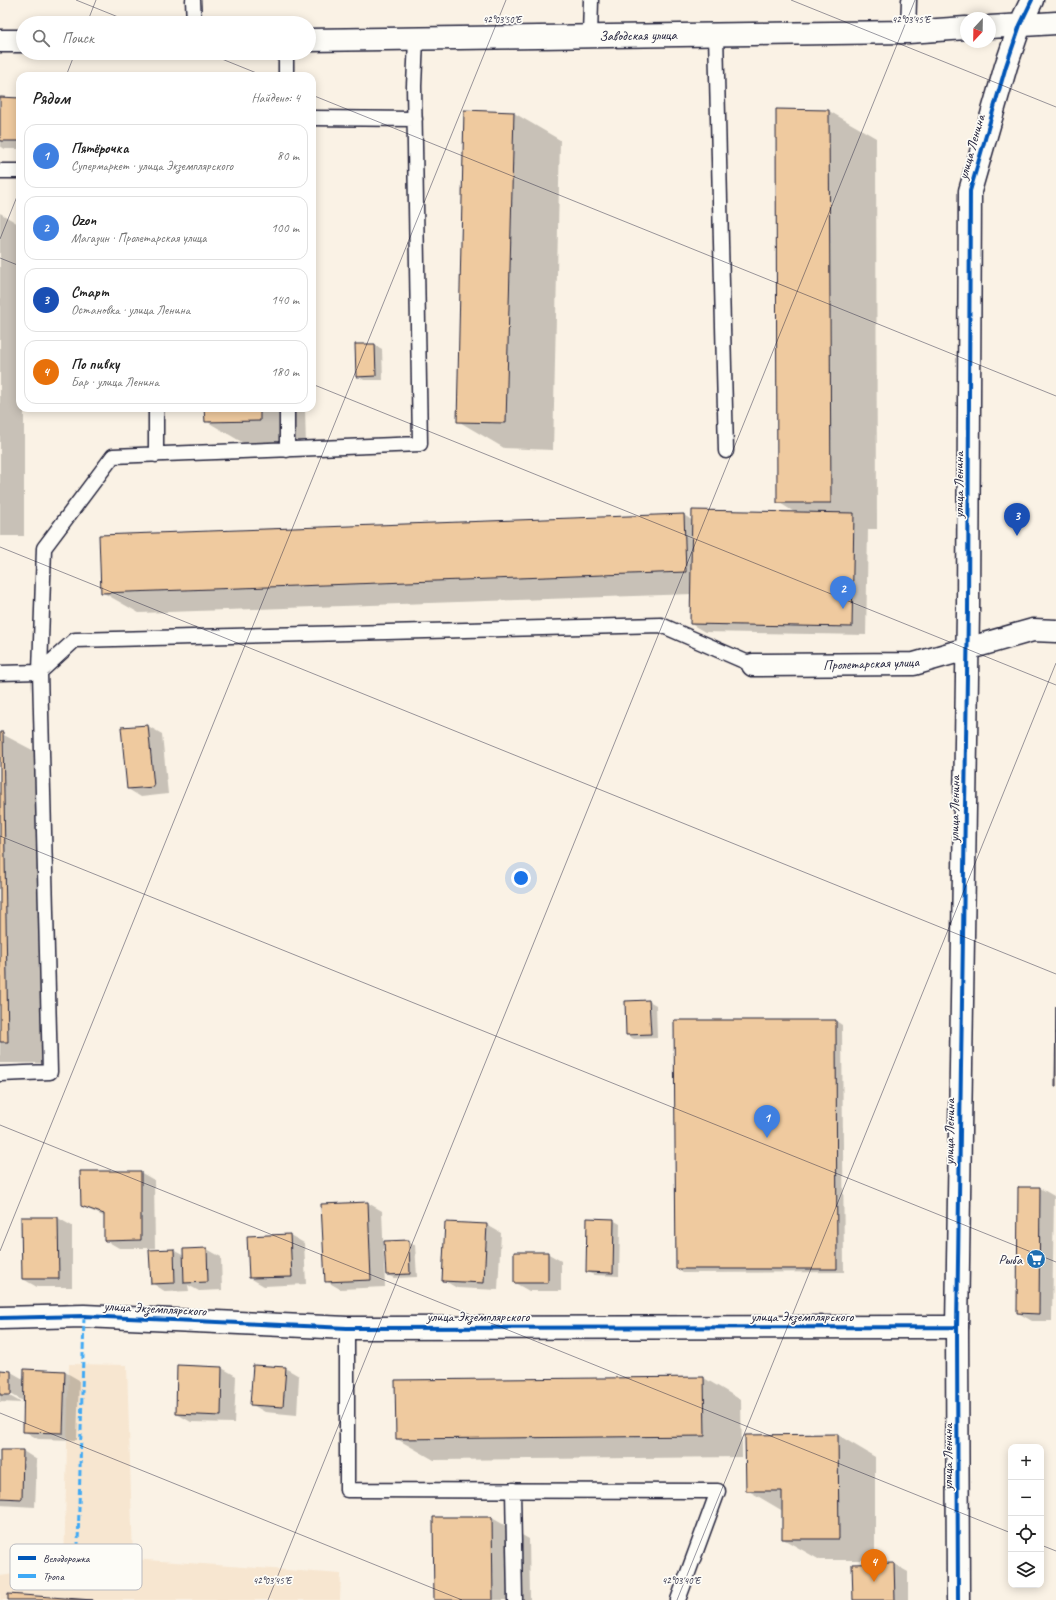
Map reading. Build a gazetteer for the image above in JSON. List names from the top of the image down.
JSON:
{
  "streets": {
    "street": [
      "Заводская улица",
      "улица Ленина",
      "Пролетарская улица",
      "улица Экземплярского"
    ]
  },
  "crossings": [
    ["улица Ленина", "Пролетарская улица"],
    ["улица Ленина", "улица Экземплярского"]
  ],
  "places": {
    "supermarket": ["Рыба"]
  },
  "legend": ["Велодорожка", "Тропа"],
  "north": "bottom",
  "page": {
    "search": "Поиск",
    "heading": ["Рядом", "Найдено: 4"],
    "list": [
      {
        "mark": "1",
        "name": "Пятёрочка",
        "note": "Супермаркет · улица Экземплярского",
        "value": "80 m"
      },
      {
        "mark": "2",
        "name": "Ozon",
        "note": "Магазин · Пролетарская улица",
        "value": "100 m"
      },
      {
        "mark": "3",
        "name": "Старт",
        "note": "Остановка · улица Ленина",
        "value": "140 m"
      },
      {
        "mark": "4",
        "name": "По пивку",
        "note": "Бар · улица Ленина",
        "value": "180 m"
      }
    ],
    "pins": [
      "3",
      "2",
      "1",
      "4"
    ],
    "map_buttons": ["+", "−"]
  },
  "coordinates": ["42°03'50\"E", "42°03'45\"E", "42°03'40\"E"]
}
